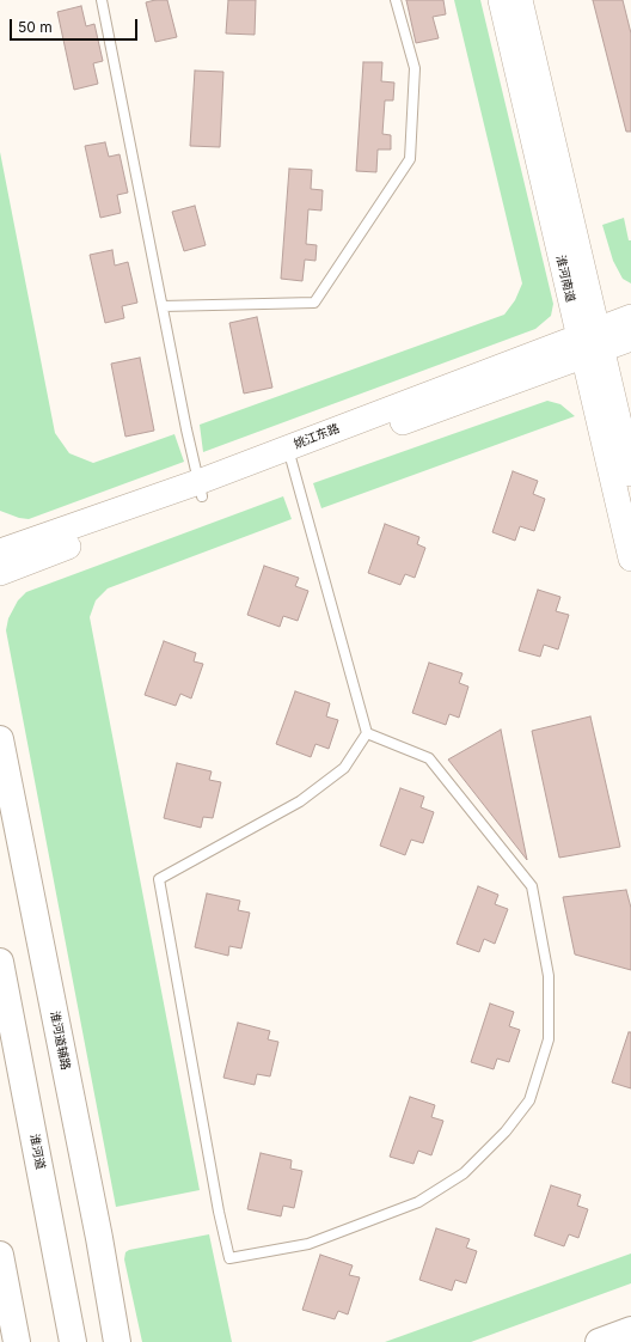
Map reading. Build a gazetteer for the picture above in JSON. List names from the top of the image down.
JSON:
{
  "streets": {
    "main road": ["淮河道辅路", "淮河道"],
    "street": ["淮河南道", "姚江东路"]
  },
  "crossings": [
    ["淮河南道", "姚江东路"]
  ],
  "scale_bar": "50 m"
}
